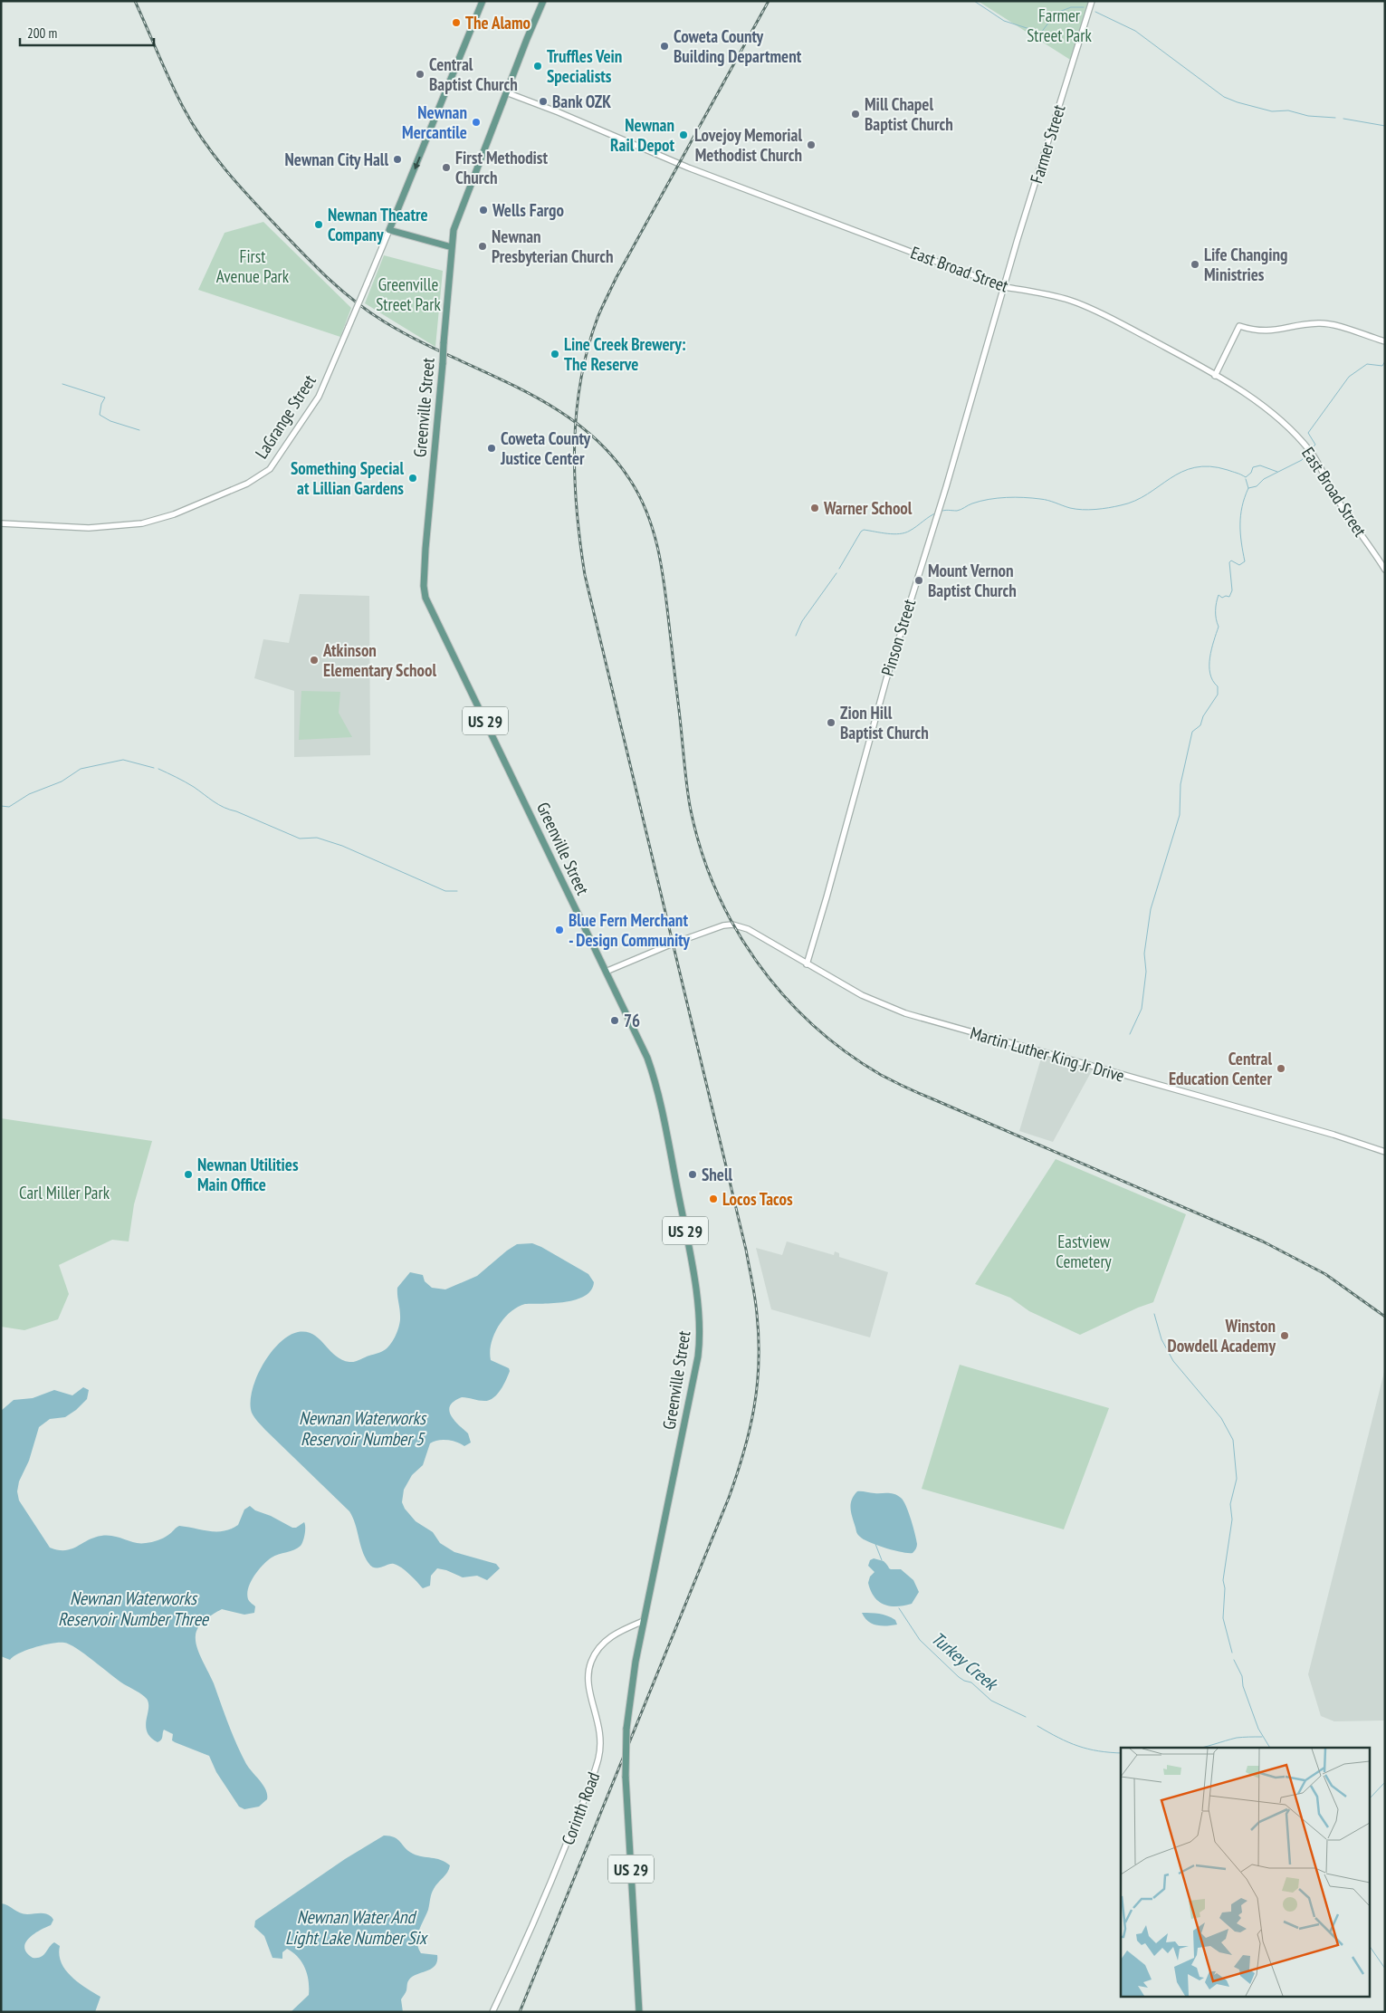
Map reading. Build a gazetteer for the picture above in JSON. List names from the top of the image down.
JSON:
{
  "streets": {
    "main road": ["Greenville Street", "LaGrange Street", "US 29"],
    "street": [
      "Farmer Street",
      "East Broad Street",
      "Pinson Street",
      "Martin Luther King Jr Drive",
      "Corinth Road"
    ]
  },
  "crossings": [
    ["Farmer Street", "East Broad Street"],
    ["Farmer Street", "Pinson Street"],
    ["East Broad Street", "Pinson Street"],
    ["East Broad Street", "US 29"],
    ["Greenville Street", "US 29"],
    ["Greenville Street", "Martin Luther King Jr Drive"],
    ["Greenville Street", "Corinth Road"],
    ["Pinson Street", "Martin Luther King Jr Drive"],
    ["US 29", "Corinth Road"]
  ],
  "water": [
    "Newnan Waterworks Reservoir Number 5",
    "Newnan Waterworks Reservoir Number Three",
    "Turkey Creek",
    "Newnan Water And Light Lake Number Six"
  ],
  "parks": [
    "Farmer Street Park",
    "First Avenue Park",
    "Greenville Street Park",
    "Carl Miller Park",
    "Eastview Cemetery"
  ],
  "places": [
    "The Alamo",
    "Coweta County Building Department",
    "Truffles Vein Specialists",
    "Central Baptist Church",
    "Bank OZK",
    "Mill Chapel Baptist Church",
    "Newnan Mercantile",
    "Newnan Rail Depot",
    "Lovejoy Memorial Methodist Church",
    "Newnan City Hall",
    "First Methodist Church",
    "Wells Fargo",
    "Newnan Theatre Company",
    "Newnan Presbyterian Church",
    "Life Changing Ministries",
    "Line Creek Brewery: The Reserve",
    "Coweta County Justice Center",
    "Something Special at Lillian Gardens",
    "Warner School",
    "Mount Vernon Baptist Church",
    "Atkinson Elementary School",
    "Zion Hill Baptist Church",
    "Blue Fern Merchant - Design Community",
    "76",
    "Central Education Center",
    "Newnan Utilities Main Office",
    "Shell",
    "Locos Tacos",
    "Winston Dowdell Academy"
  ],
  "scale_bar": "200 m"
}
